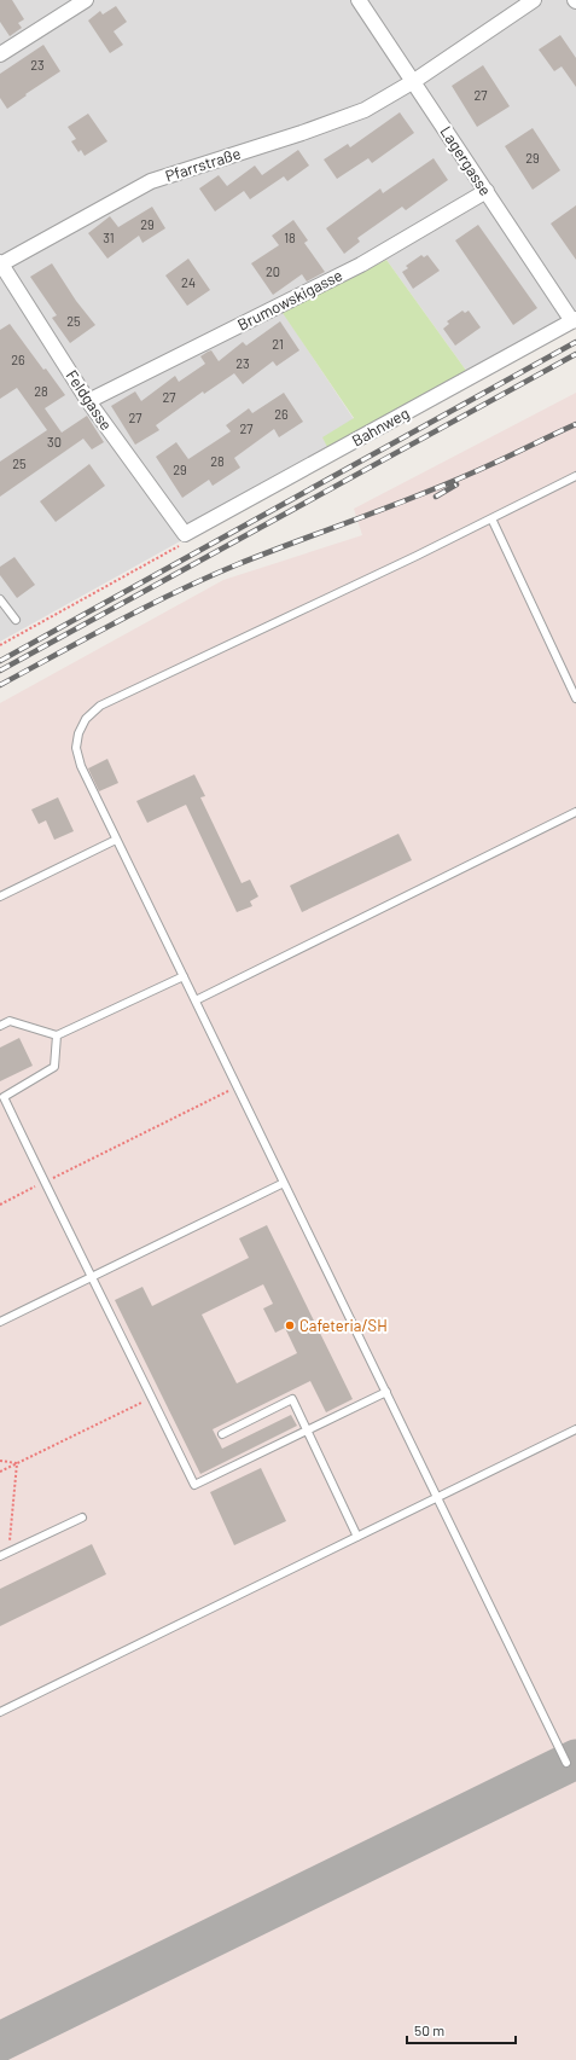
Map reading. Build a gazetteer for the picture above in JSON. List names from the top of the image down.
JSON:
{
  "streets": {
    "street": [
      "Lagergasse",
      "Pfarrstraße",
      "Brumowskigasse",
      "Feldgasse",
      "Bahnweg"
    ]
  },
  "crossings": [
    ["Lagergasse", "Pfarrstraße"],
    ["Lagergasse", "Brumowskigasse"],
    ["Lagergasse", "Bahnweg"],
    ["Pfarrstraße", "Feldgasse"],
    ["Brumowskigasse", "Feldgasse"],
    ["Feldgasse", "Bahnweg"]
  ],
  "places": ["Cafeteria/SH"],
  "house_numbers": [
    "23",
    "27",
    "29",
    "29",
    "31",
    "18",
    "20",
    "24",
    "25",
    "21",
    "26",
    "23",
    "28",
    "27",
    "26",
    "27",
    "27",
    "30",
    "28",
    "25",
    "29"
  ],
  "scale_bar": "50 m"
}
